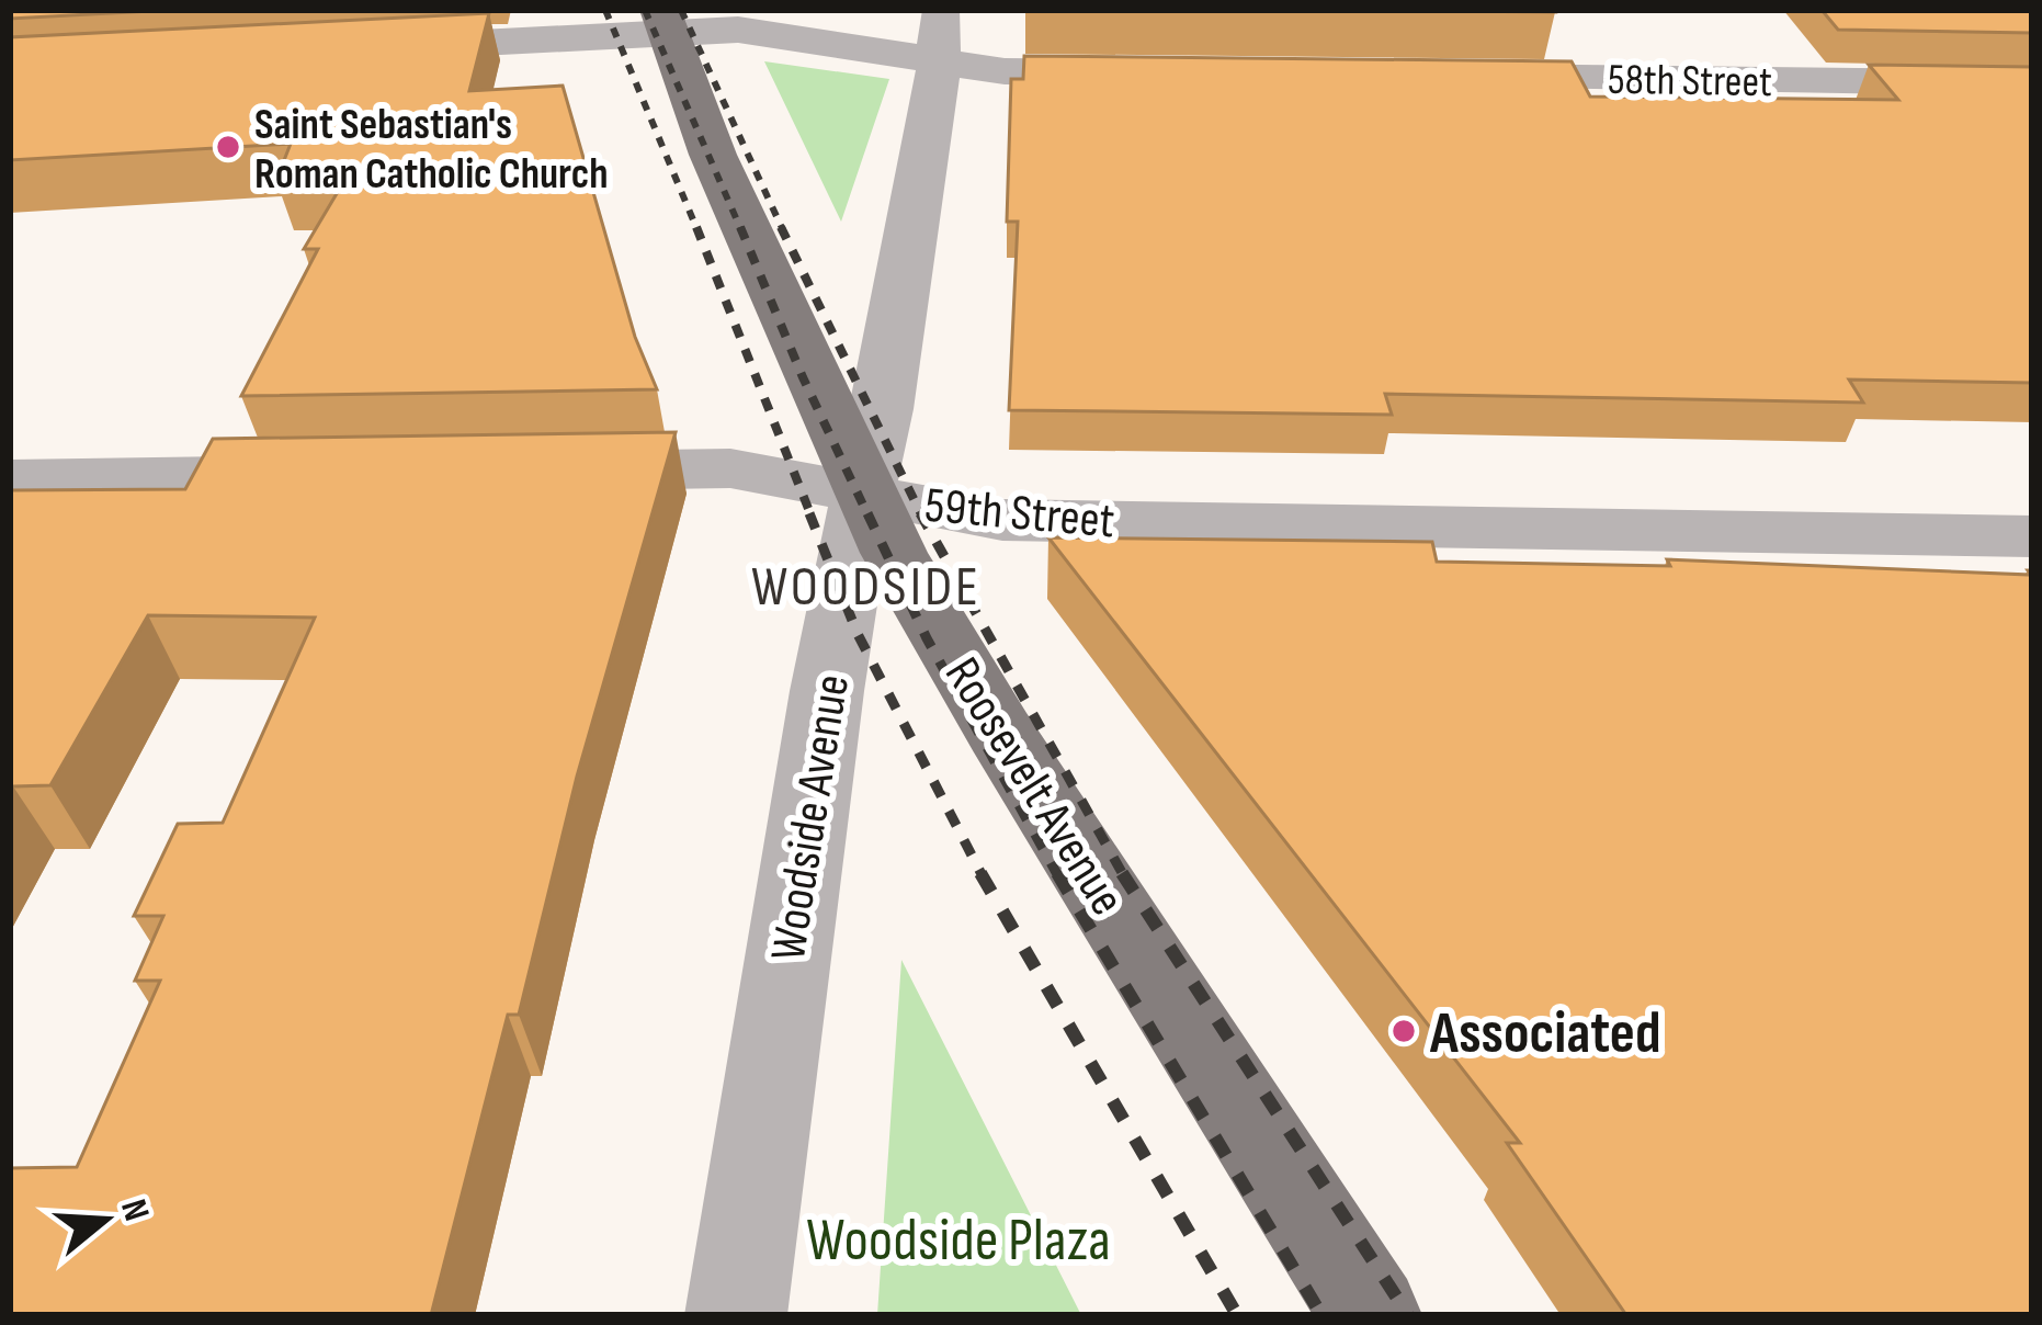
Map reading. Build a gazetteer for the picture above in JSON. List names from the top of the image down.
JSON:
{
  "streets": {
    "main road": ["Roosevelt Avenue"],
    "street": ["58th Street", "59th Street", "Woodside Avenue"]
  },
  "crossings": [
    ["59th Street", "Roosevelt Avenue"],
    ["59th Street", "Woodside Avenue"],
    ["Roosevelt Avenue", "Woodside Avenue"]
  ],
  "districts": ["WOODSIDE"],
  "parks": ["Woodside Plaza"],
  "places": ["Saint Sebastian's Roman Catholic Church", "Associated"],
  "north": "right"
}
